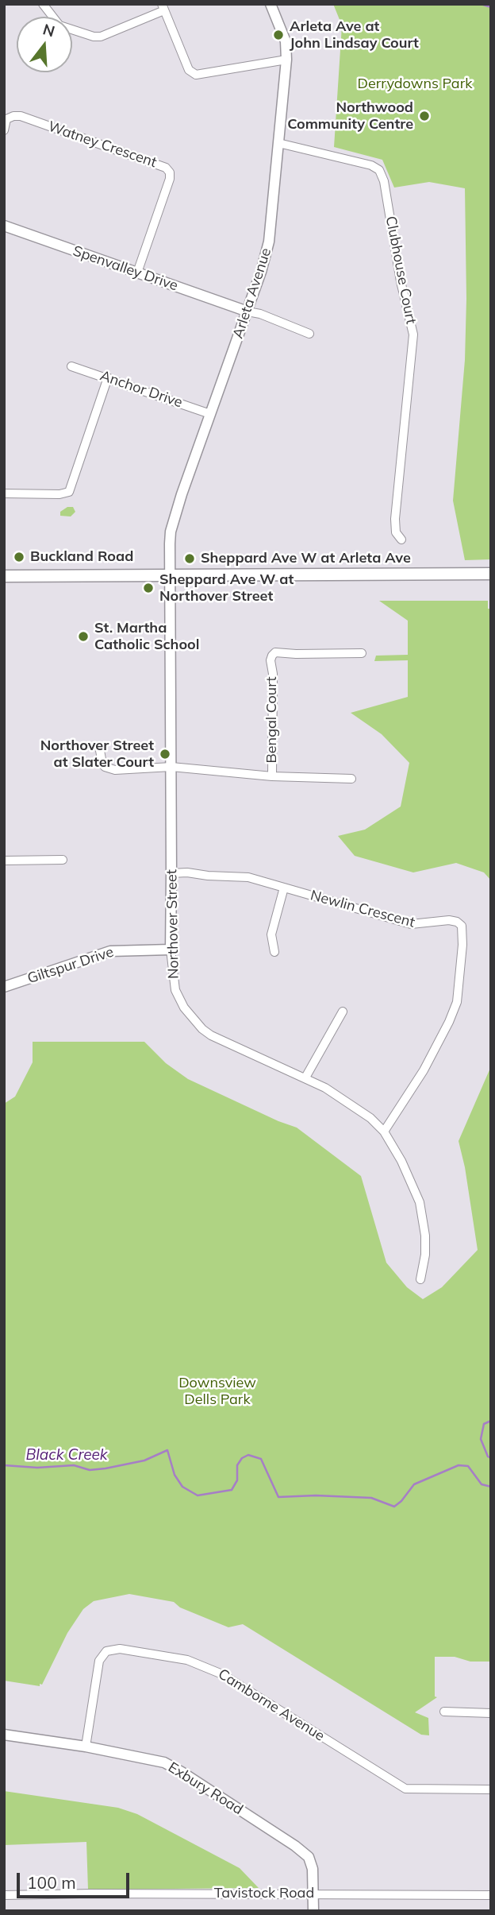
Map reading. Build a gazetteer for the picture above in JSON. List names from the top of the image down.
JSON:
{
  "streets": {
    "street": [
      "Watney Crescent",
      "Spenvalley Drive",
      "Clubhouse Court",
      "Arleta Avenue",
      "Anchor Drive",
      "Bengal Court",
      "Newlin Crescent",
      "Northover Street",
      "Giltspur Drive",
      "Camborne Avenue",
      "Exbury Road",
      "Tavistock Road"
    ]
  },
  "crossings": [
    ["Watney Crescent", "Spenvalley Drive"],
    ["Spenvalley Drive", "Arleta Avenue"],
    ["Clubhouse Court", "Arleta Avenue"],
    ["Arleta Avenue", "Anchor Drive"],
    ["Arleta Avenue", "Northover Street"],
    ["Newlin Crescent", "Northover Street"],
    ["Northover Street", "Giltspur Drive"],
    ["Camborne Avenue", "Exbury Road"],
    ["Exbury Road", "Tavistock Road"]
  ],
  "water": ["Black Creek"],
  "parks": ["Derrydowns Park", "Downsview Dells Park"],
  "places": [
    "Arleta Ave at John Lindsay Court",
    "Northwood Community Centre",
    "Buckland Road",
    "Sheppard Ave W at Arleta Ave",
    "Sheppard Ave W at Northover Street",
    "St. Martha Catholic School",
    "Northover Street at Slater Court"
  ],
  "scale_bar": "100 m",
  "north": "top"
}
